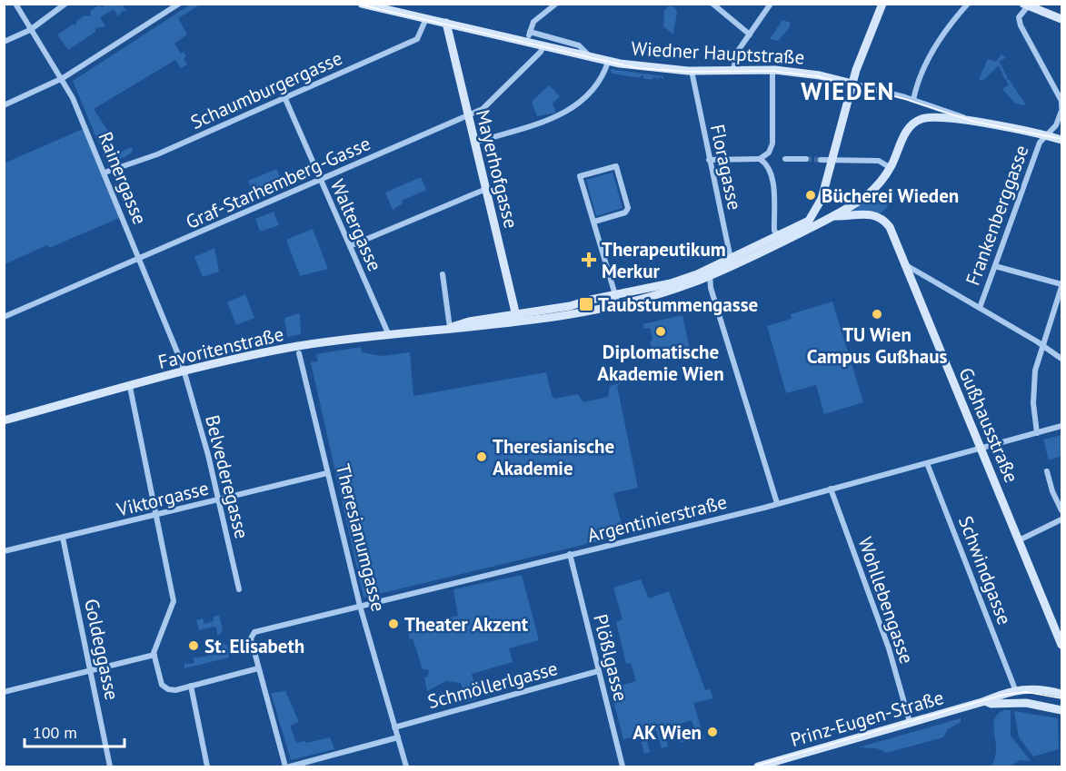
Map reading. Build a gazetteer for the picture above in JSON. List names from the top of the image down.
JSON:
{
  "streets": {
    "main road": [
      "Wiedner Hauptstraße",
      "Mayerhofgasse",
      "Favoritenstraße",
      "Gußhausstraße",
      "Prinz-Eugen-Straße"
    ],
    "street": [
      "Schaumburgergasse",
      "Floragasse",
      "Rainergasse",
      "Graf-Starhemberg-Gasse",
      "Frankenberggasse",
      "Waltergasse",
      "Belvederegasse",
      "Viktorgasse",
      "Argentinierstraße",
      "Theresianumgasse",
      "Schwindgasse",
      "Wohllebengasse",
      "Goldeggasse",
      "Plößlgasse",
      "Schmöllerlgasse"
    ]
  },
  "crossings": [
    ["Wiedner Hauptstraße", "Schaumburgergasse"],
    ["Wiedner Hauptstraße", "Floragasse"],
    ["Wiedner Hauptstraße", "Mayerhofgasse"],
    ["Wiedner Hauptstraße", "Graf-Starhemberg-Gasse"],
    ["Wiedner Hauptstraße", "Frankenberggasse"],
    ["Wiedner Hauptstraße", "Favoritenstraße"],
    ["Schaumburgergasse", "Rainergasse"],
    ["Schaumburgergasse", "Waltergasse"],
    ["Floragasse", "Favoritenstraße"],
    ["Mayerhofgasse", "Graf-Starhemberg-Gasse"],
    ["Mayerhofgasse", "Favoritenstraße"],
    ["Rainergasse", "Graf-Starhemberg-Gasse"],
    ["Rainergasse", "Favoritenstraße"],
    ["Rainergasse", "Belvederegasse"],
    ["Graf-Starhemberg-Gasse", "Waltergasse"],
    ["Waltergasse", "Favoritenstraße"],
    ["Favoritenstraße", "Gußhausstraße"],
    ["Favoritenstraße", "Belvederegasse"],
    ["Favoritenstraße", "Theresianumgasse"],
    ["Gußhausstraße", "Argentinierstraße"],
    ["Belvederegasse", "Viktorgasse"],
    ["Viktorgasse", "Theresianumgasse"],
    ["Viktorgasse", "Goldeggasse"],
    ["Argentinierstraße", "Theresianumgasse"],
    ["Argentinierstraße", "Schwindgasse"],
    ["Argentinierstraße", "Wohllebengasse"],
    ["Argentinierstraße", "Plößlgasse"],
    ["Theresianumgasse", "Schmöllerlgasse"],
    ["Wohllebengasse", "Prinz-Eugen-Straße"],
    ["Plößlgasse", "Schmöllerlgasse"]
  ],
  "districts": ["WIEDEN"],
  "places": {
    "other": [
      "Bücherei Wieden",
      "TU Wien Campus Gußhaus",
      "Diplomatische Akademie Wien",
      "Theresianische Akademie",
      "Theater Akzent",
      "St. Elisabeth",
      "AK Wien"
    ],
    "health": ["Therapeutikum Merkur"],
    "transit": ["Taubstummengasse"]
  },
  "scale_bar": "100 m"
}
